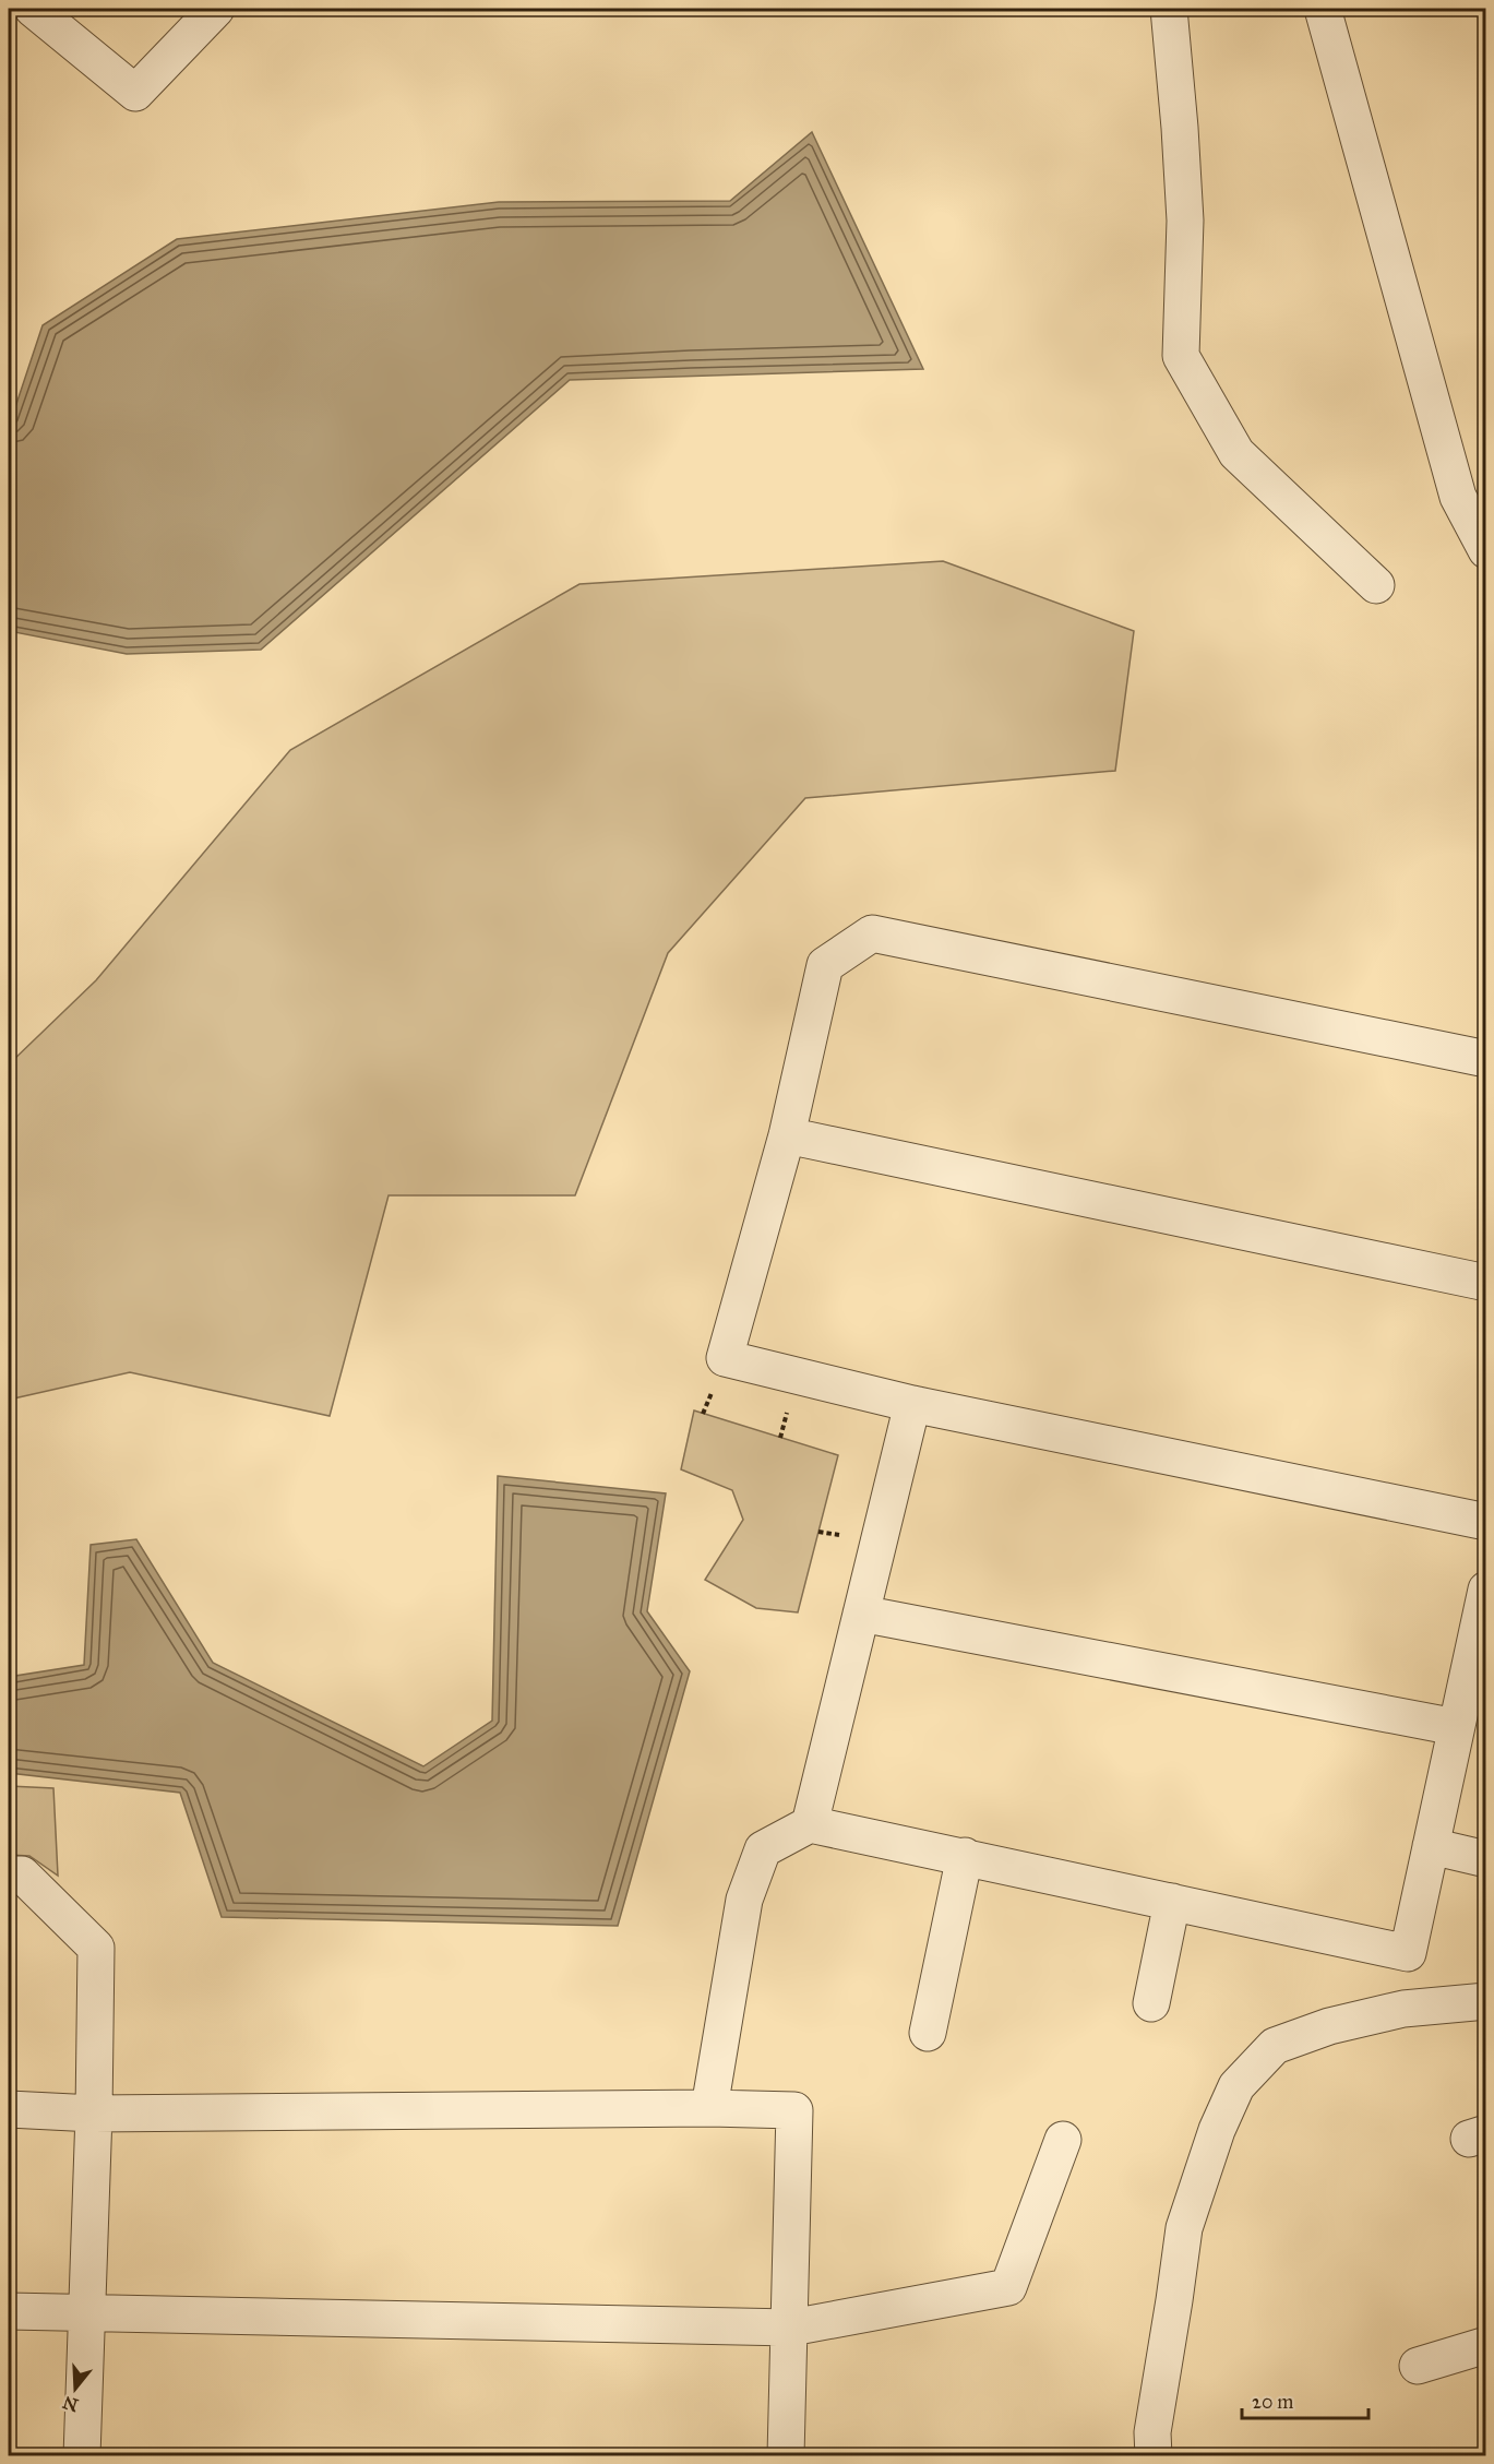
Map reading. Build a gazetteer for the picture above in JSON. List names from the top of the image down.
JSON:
{
  "scale_bar": "20 m",
  "north": "bottom"
}
